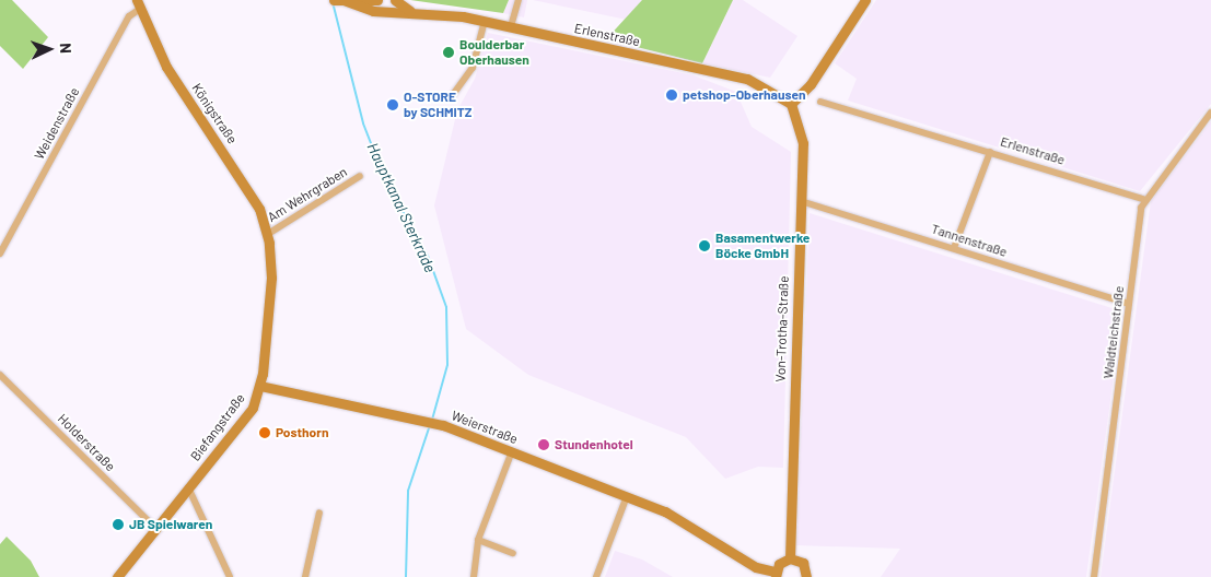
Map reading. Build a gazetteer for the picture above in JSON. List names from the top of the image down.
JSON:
{
  "streets": {
    "main road": [
      "Erlenstraße",
      "Königstraße",
      "Von-Trotha-Straße",
      "Biefangstraße",
      "Weierstraße"
    ],
    "street": [
      "Weidenstraße",
      "Am Wehrgraben",
      "Tannenstraße",
      "Waldteichstraße",
      "Holderstraße"
    ]
  },
  "crossings": [
    ["Erlenstraße", "Von-Trotha-Straße"],
    ["Erlenstraße", "Waldteichstraße"],
    ["Königstraße", "Weidenstraße"],
    ["Königstraße", "Am Wehrgraben"],
    ["Königstraße", "Biefangstraße"],
    ["Am Wehrgraben", "Biefangstraße"],
    ["Tannenstraße", "Von-Trotha-Straße"],
    ["Tannenstraße", "Waldteichstraße"],
    ["Biefangstraße", "Weierstraße"],
    ["Biefangstraße", "Holderstraße"]
  ],
  "water": ["Hauptkanal Sterkrade"],
  "places": [
    "Boulderbar Oberhausen",
    "petshop-Oberhausen",
    "O-STORE by SCHMITZ",
    "Basamentwerke Böcke GmbH",
    "Posthorn",
    "Stundenhotel",
    "JB Spielwaren"
  ],
  "north": "right"
}
